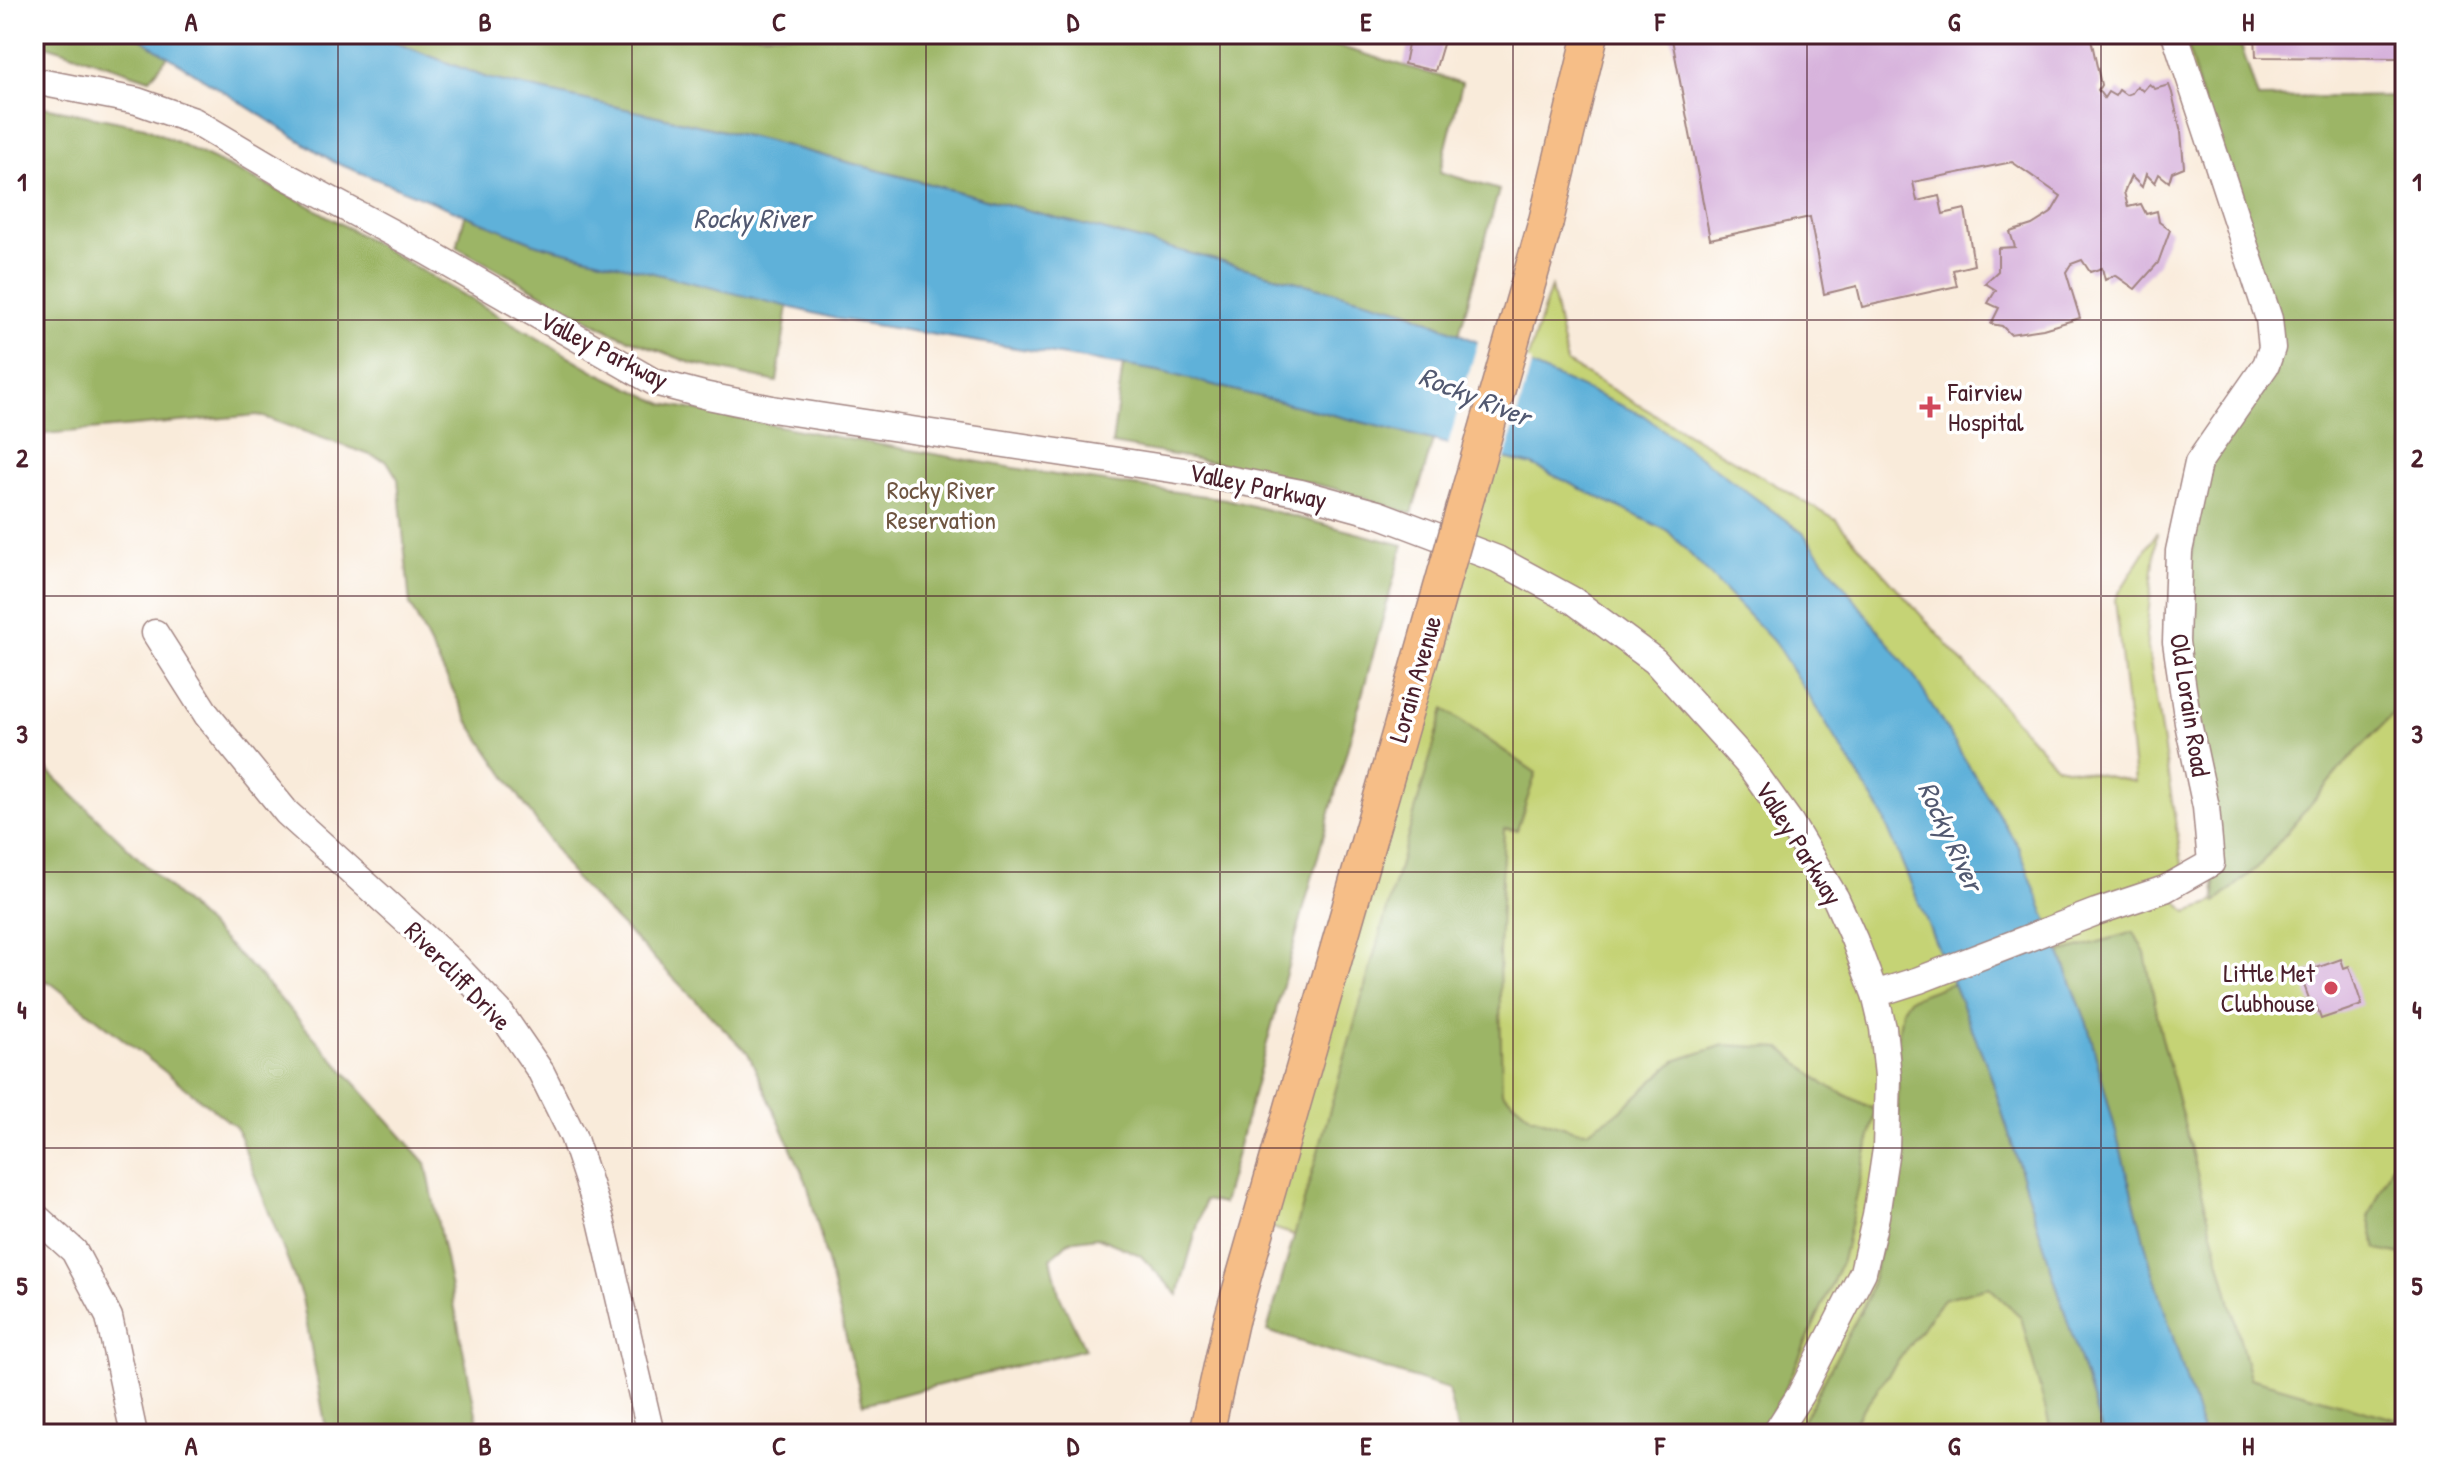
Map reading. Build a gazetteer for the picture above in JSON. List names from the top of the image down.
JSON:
{
  "streets": {
    "main road": ["Lorain Avenue"],
    "street": ["Valley Parkway", "Old Lorain Road", "Rivercliff Drive"]
  },
  "crossings": [
    ["Valley Parkway", "Old Lorain Road"]
  ],
  "water": ["Rocky River"],
  "parks": ["Rocky River Reservation"],
  "places": {
    "health": ["Fairview Hospital"],
    "other": ["Little Met Clubhouse"]
  },
  "grid": {
    "columns": [
      "A",
      "B",
      "C",
      "D",
      "E",
      "F",
      "G",
      "H"
    ],
    "rows": [
      "1",
      "2",
      "3",
      "4",
      "5"
    ]
  }
}
